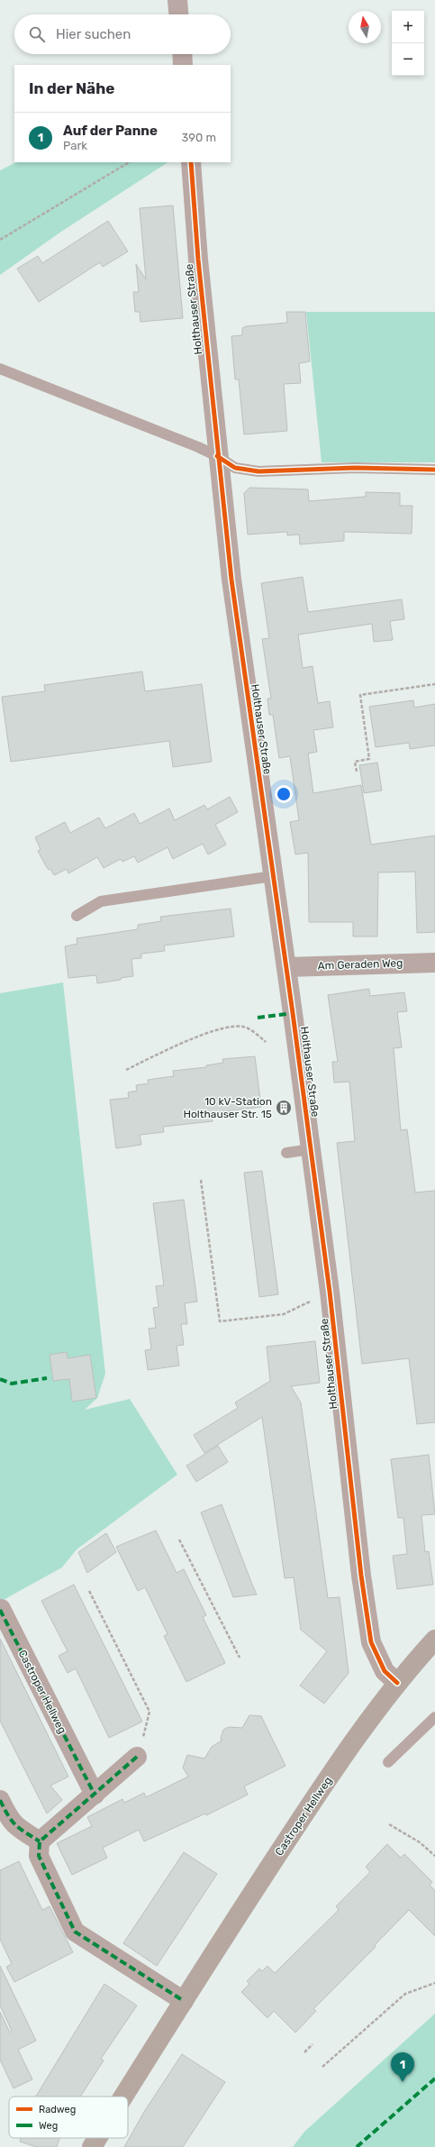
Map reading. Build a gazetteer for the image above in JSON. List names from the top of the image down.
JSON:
{
  "streets": {
    "main road": ["Castroper Hellweg"],
    "street": ["Holthauser Straße", "Am Geraden Weg"]
  },
  "crossings": [
    ["Holthauser Straße", "Am Geraden Weg"],
    ["Holthauser Straße", "Castroper Hellweg"]
  ],
  "places": {
    "building": ["10 kV-Station Holthauser Str. 15"]
  },
  "legend": ["Radweg", "Weg"],
  "north": "top",
  "page": {
    "map_buttons": ["+", "−"],
    "search": "Hier suchen",
    "heading": "In der Nähe",
    "list": [
      {
        "mark": "1",
        "name": "Auf der Panne",
        "note": "Park",
        "value": "390 m"
      }
    ],
    "pins": "1"
  }
}
